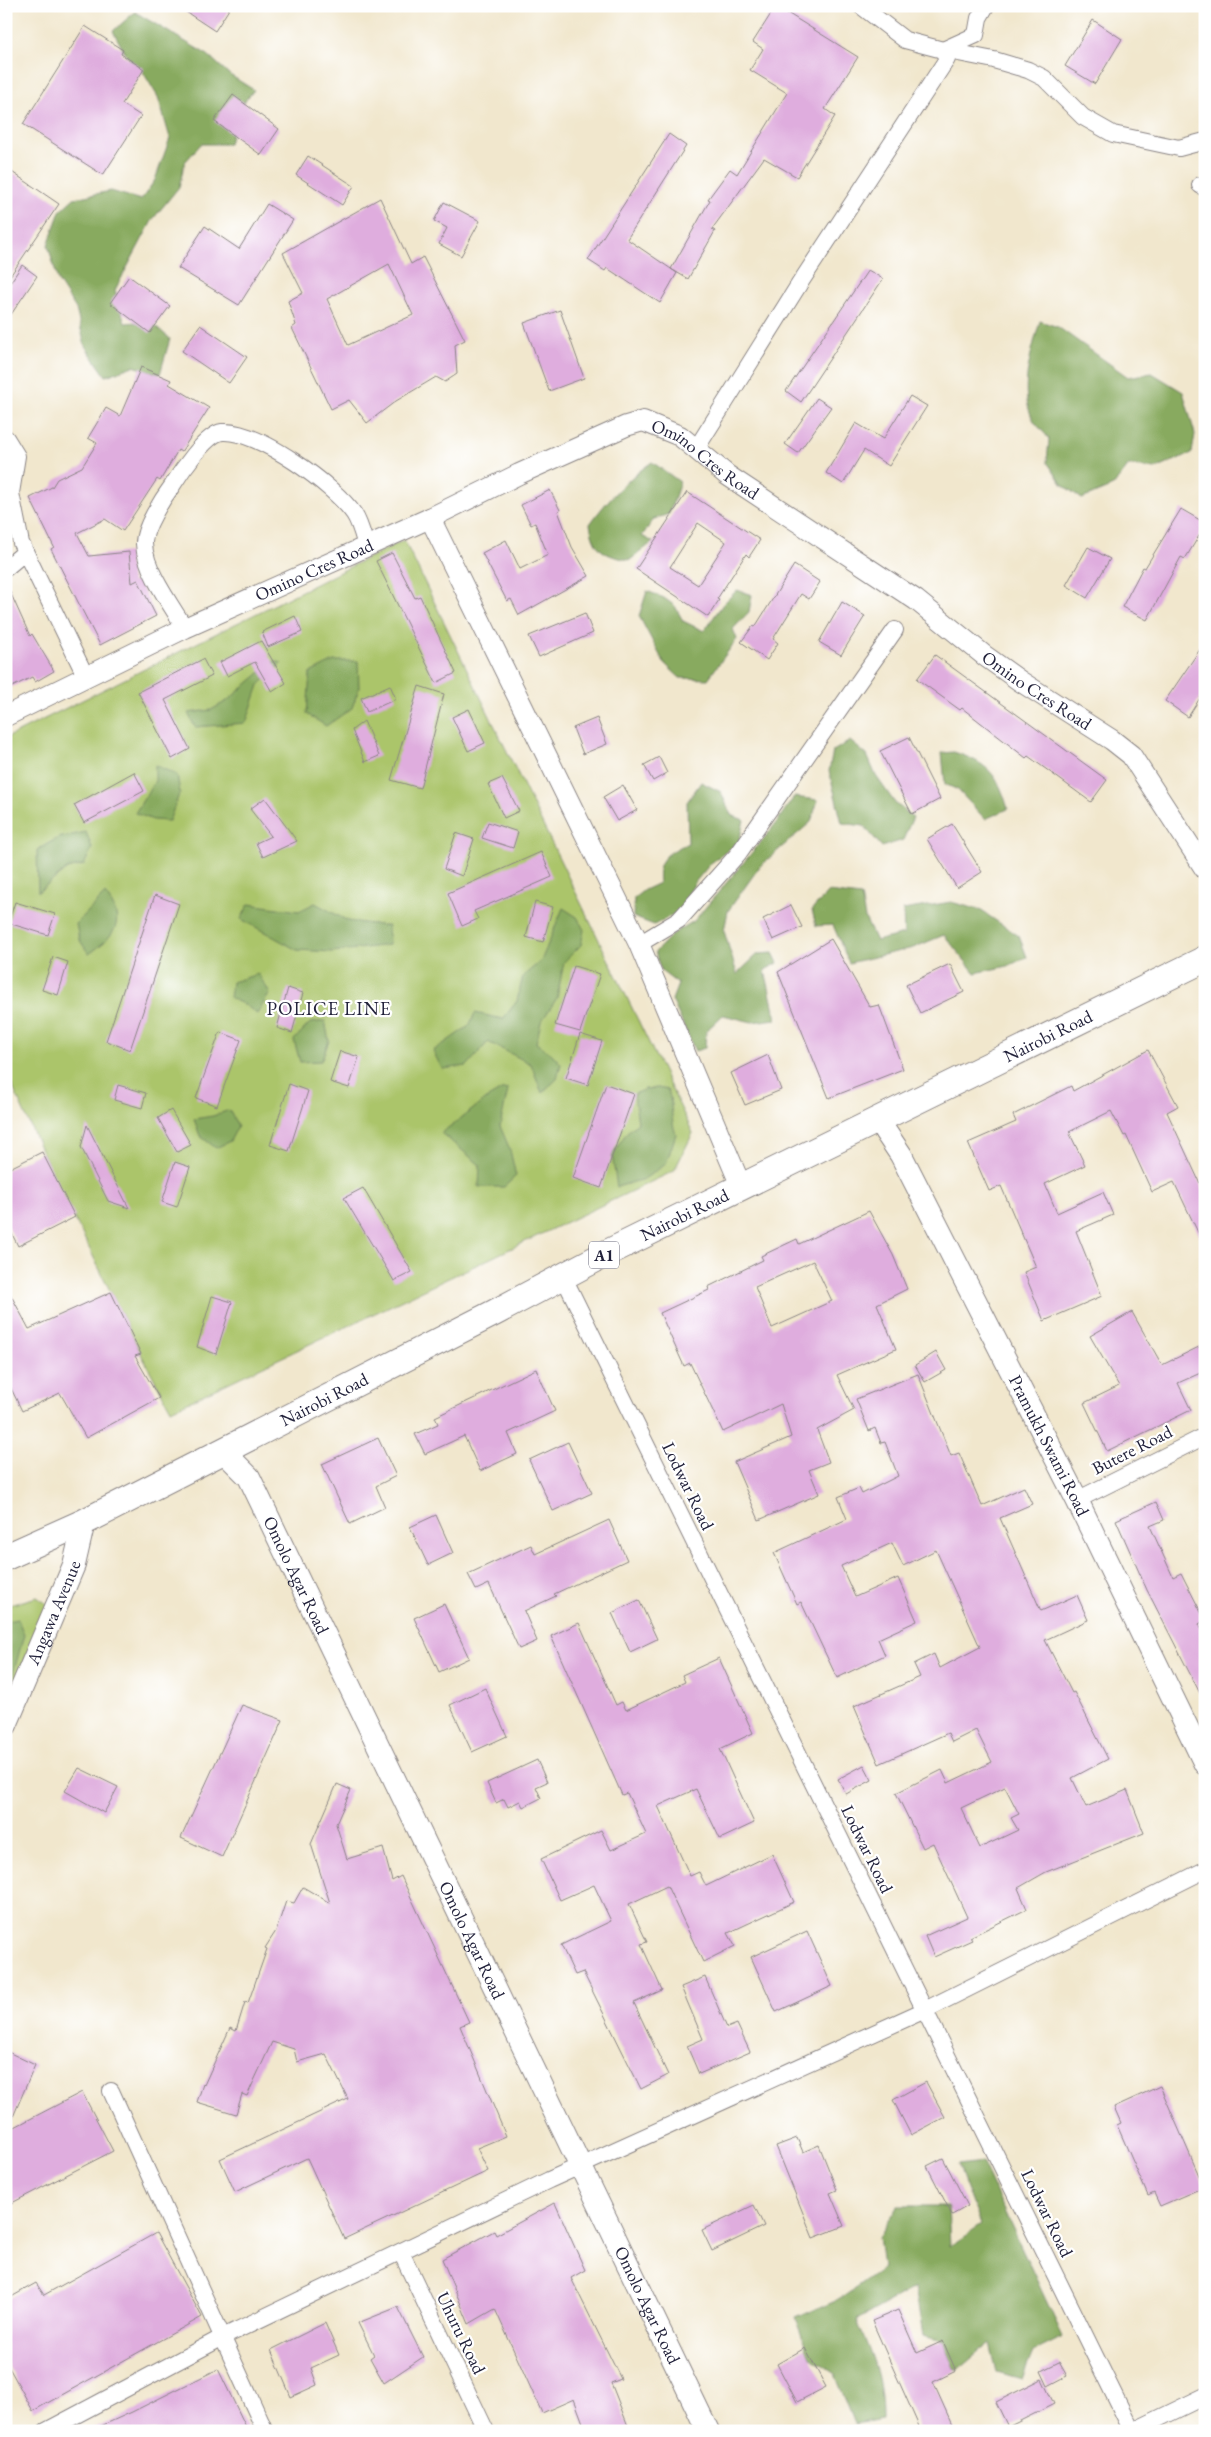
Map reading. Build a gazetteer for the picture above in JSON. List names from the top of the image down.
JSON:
{
  "streets": {
    "highway": ["Nairobi Road", "A1"],
    "main road": ["Pramukh Swami Road", "Omolo Agar Road", "Angawa Avenue"],
    "street": [
      "Omino Cres Road",
      "Butere Road",
      "Lodwar Road",
      "Uhuru Road"
    ]
  },
  "crossings": [
    ["Nairobi Road", "Pramukh Swami Road"],
    ["Nairobi Road", "Lodwar Road"],
    ["Nairobi Road", "Omolo Agar Road"],
    ["Nairobi Road", "Angawa Avenue"],
    ["Pramukh Swami Road", "Butere Road"]
  ],
  "districts": ["POLICE LINE"]
}
